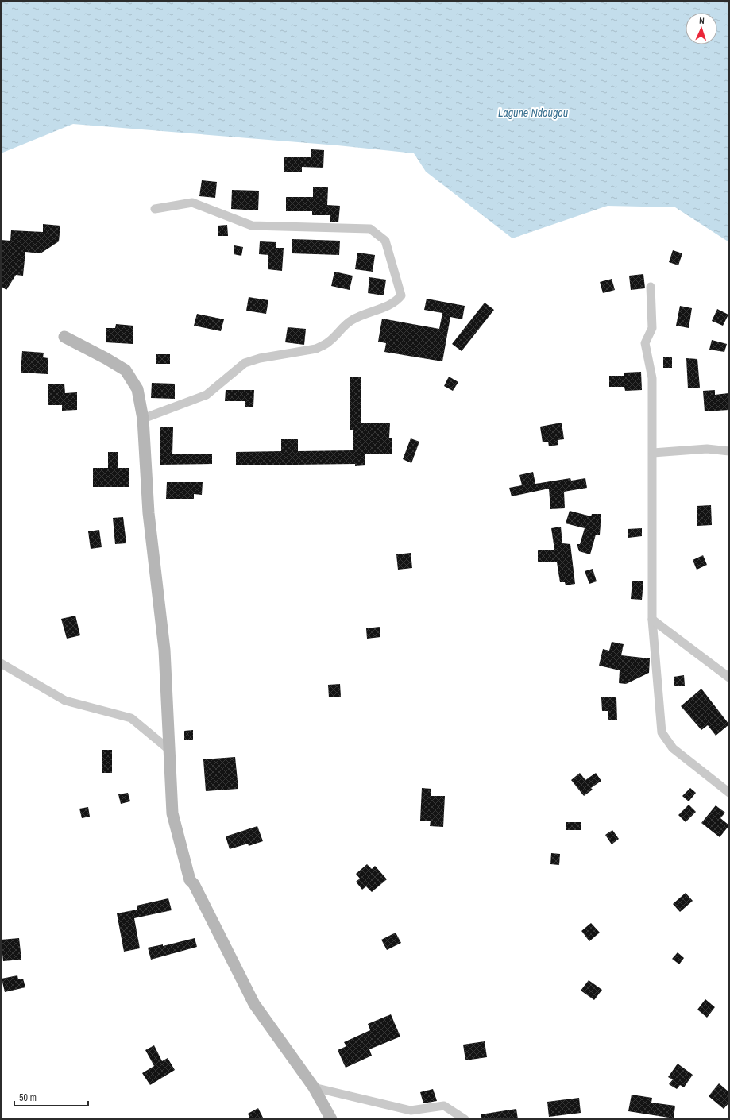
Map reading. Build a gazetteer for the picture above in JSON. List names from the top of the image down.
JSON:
{
  "water": ["Lagune Ndougou"],
  "scale_bar": "50 m",
  "north": "top"
}
